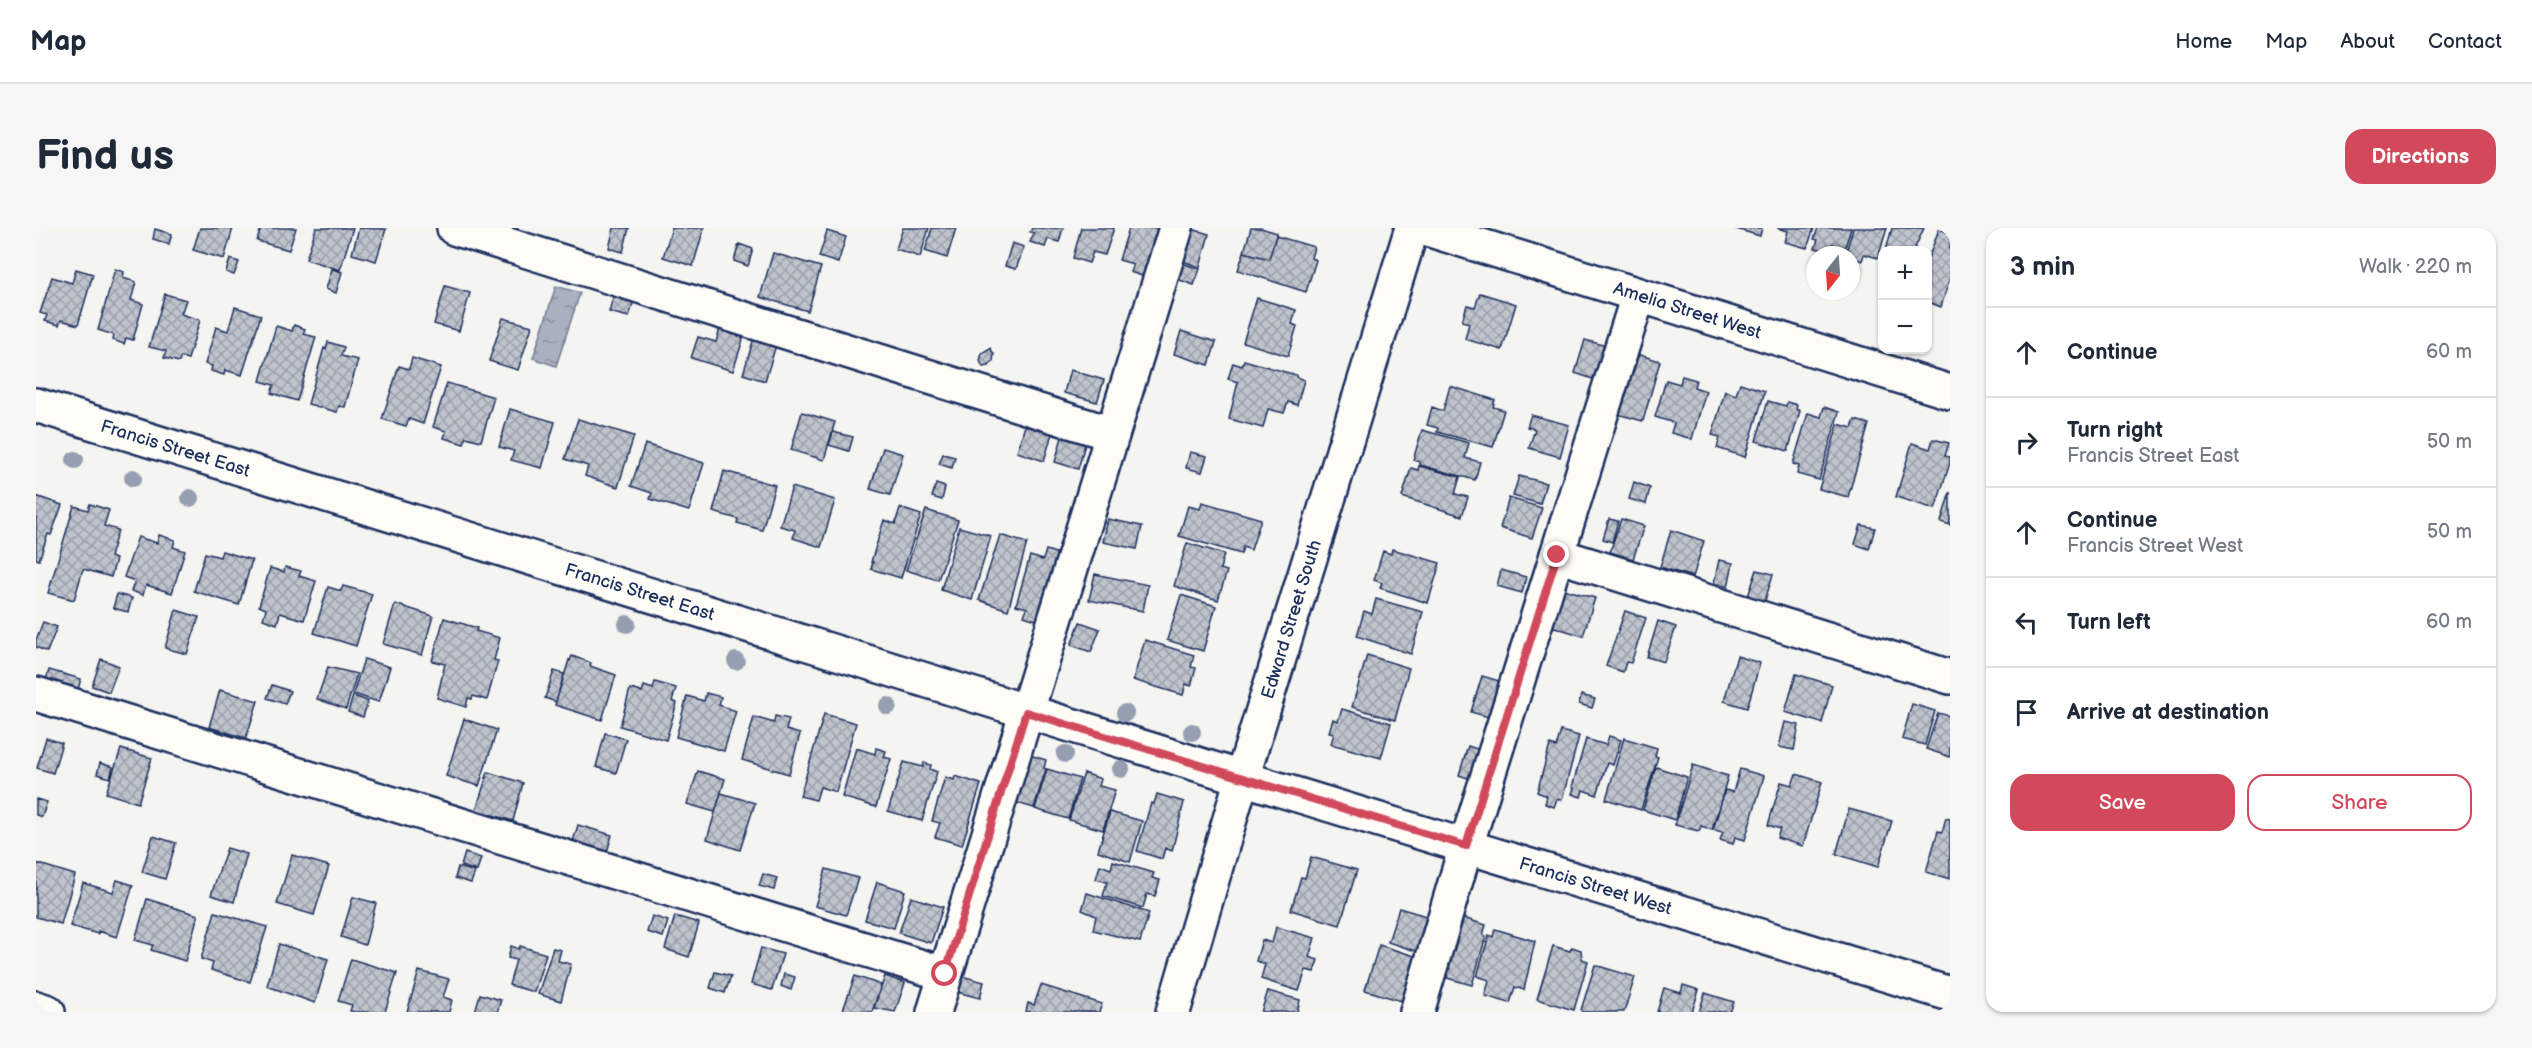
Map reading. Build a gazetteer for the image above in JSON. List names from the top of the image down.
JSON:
{
  "streets": {
    "street": [
      "Amelia Street West",
      "Francis Street East",
      "Edward Street South",
      "Francis Street West"
    ]
  },
  "crossings": [
    ["Francis Street East", "Edward Street South"],
    ["Francis Street East", "Francis Street West"],
    ["Edward Street South", "Francis Street West"]
  ],
  "north": "bottom",
  "page": {
    "header": "Map",
    "nav": [
      "Home",
      "Map",
      "About",
      "Contact"
    ],
    "buttons": [
      "Directions",
      ["Save", "Share"]
    ],
    "title": "Find us",
    "heading": ["3 min", "Walk · 220 m"],
    "map_buttons": ["+", "−"],
    "list": [
      ["Continue", "60 m"],
      ["Turn right", "Francis Street East", "50 m"],
      ["Continue", "Francis Street West", "50 m"],
      ["Turn left", "60 m"],
      "Arrive at destination"
    ]
  }
}
